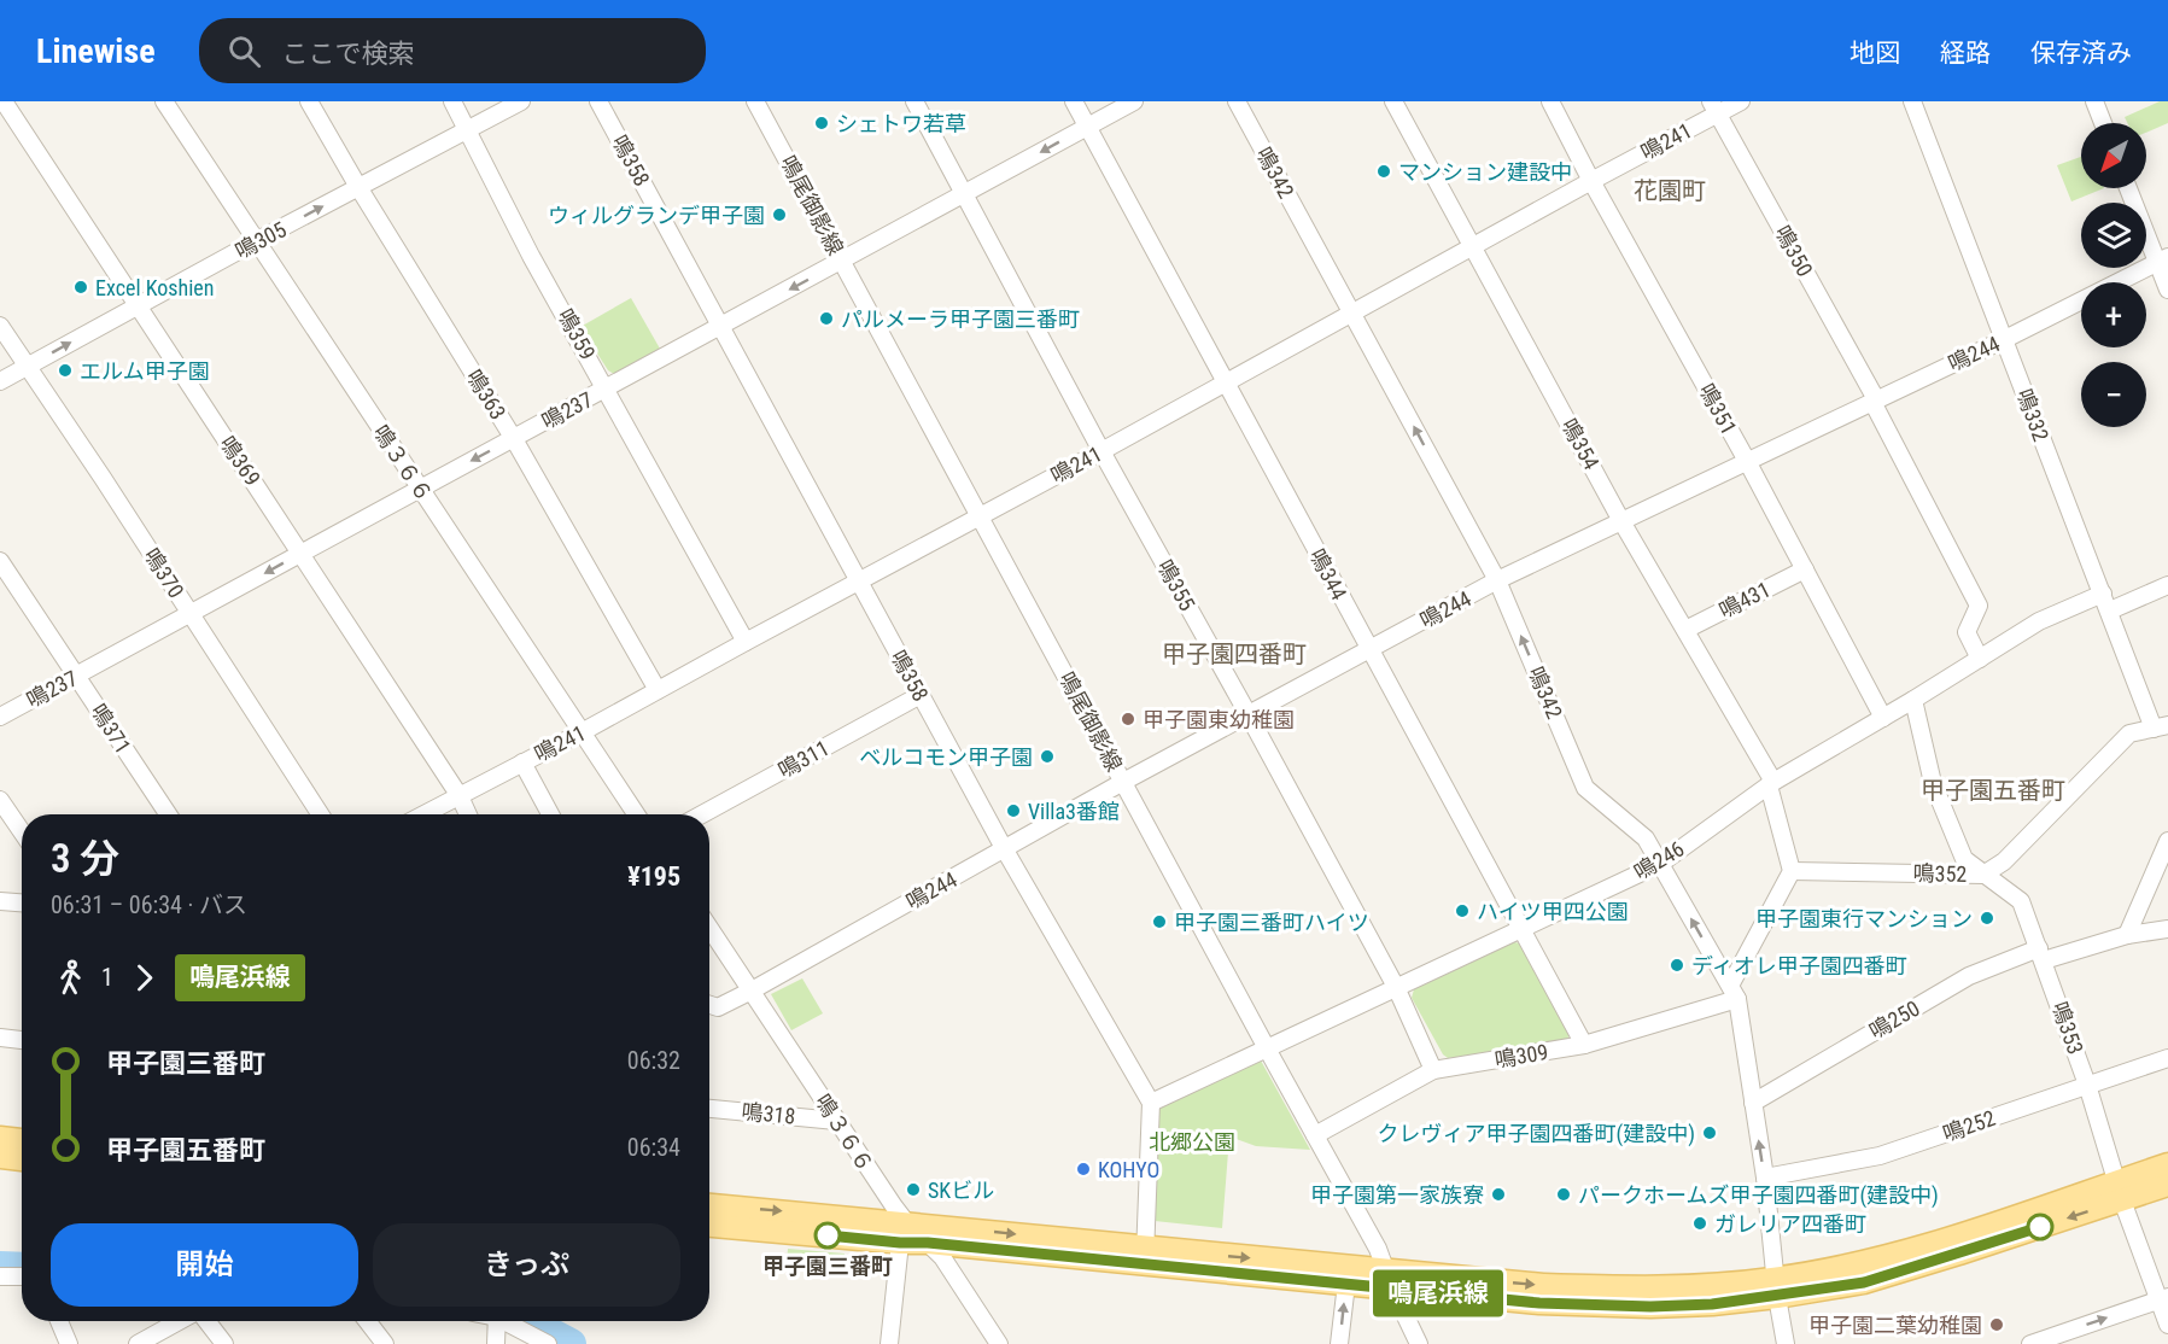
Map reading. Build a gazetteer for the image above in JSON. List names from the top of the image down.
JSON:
{
  "streets": {
    "street": [
      "鳴241",
      "鳴358",
      "鳴342",
      "鳴尾御影線",
      "鳴305",
      "鳴350",
      "鳴359",
      "鳴244",
      "鳴363",
      "鳴351",
      "鳴237",
      "鳴332",
      "鳴354",
      "鳴369",
      "鳴３６６",
      "鳴370",
      "鳴344",
      "鳴355",
      "鳴431",
      "鳴371",
      "鳴311",
      "鳴246",
      "鳴352",
      "鳴250",
      "鳴353",
      "鳴309",
      "鳴318",
      "鳴252"
    ]
  },
  "crossings": [
    ["鳴241", "鳴358"],
    ["鳴241", "鳴342"],
    ["鳴241", "鳴尾御影線"],
    ["鳴241", "鳴350"],
    ["鳴241", "鳴359"],
    ["鳴241", "鳴363"],
    ["鳴241", "鳴351"],
    ["鳴241", "鳴354"],
    ["鳴241", "鳴369"],
    ["鳴241", "鳴３６６"],
    ["鳴241", "鳴344"],
    ["鳴241", "鳴355"],
    ["鳴358", "鳴244"],
    ["鳴358", "鳴237"],
    ["鳴358", "鳴311"],
    ["鳴358", "鳴246"],
    ["鳴342", "鳴244"],
    ["鳴342", "鳴246"],
    ["鳴342", "鳴250"],
    ["鳴342", "鳴309"],
    ["鳴342", "鳴252"],
    ["鳴尾御影線", "鳴244"],
    ["鳴尾御影線", "鳴237"],
    ["鳴尾御影線", "鳴246"],
    ["鳴尾御影線", "鳴309"],
    ["鳴305", "鳴359"],
    ["鳴305", "鳴363"],
    ["鳴305", "鳴369"],
    ["鳴305", "鳴３６６"],
    ["鳴305", "鳴370"],
    ["鳴350", "鳴244"],
    ["鳴350", "鳴246"],
    ["鳴359", "鳴237"],
    ["鳴244", "鳴351"],
    ["鳴244", "鳴332"],
    ["鳴244", "鳴354"],
    ["鳴244", "鳴３６６"],
    ["鳴244", "鳴344"],
    ["鳴244", "鳴355"],
    ["鳴363", "鳴237"],
    ["鳴351", "鳴431"],
    ["鳴351", "鳴246"],
    ["鳴237", "鳴369"],
    ["鳴237", "鳴３６６"],
    ["鳴237", "鳴370"],
    ["鳴237", "鳴344"],
    ["鳴237", "鳴355"],
    ["鳴237", "鳴371"],
    ["鳴332", "鳴246"],
    ["鳴354", "鳴431"],
    ["鳴354", "鳴246"],
    ["鳴354", "鳴352"],
    ["鳴３６６", "鳴318"],
    ["鳴344", "鳴246"],
    ["鳴344", "鳴309"],
    ["鳴355", "鳴246"],
    ["鳴355", "鳴309"],
    ["鳴246", "鳴352"],
    ["鳴352", "鳴353"],
    ["鳴250", "鳴353"],
    ["鳴353", "鳴252"]
  ],
  "one_way": ["鳴342", "鳴305", "鳴237"],
  "districts": ["花園町", "甲子園四番町", "甲子園五番町"],
  "parks": ["北郷公園"],
  "places": [
    "シェトワ若草",
    "マンション建設中",
    "ウィルグランデ甲子園",
    "Excel Koshien",
    "パルメーラ甲子園三番町",
    "エルム甲子園",
    "甲子園東幼稚園",
    "ベルコモン甲子園",
    "Villa3番館",
    "ハイツ甲四公園",
    "甲子園東行マンション",
    "甲子園三番町ハイツ",
    "ディオレ甲子園四番町",
    "クレヴィア甲子園四番町(建設中)",
    "KOHYO",
    "SKビル",
    "甲子園第一家族寮",
    "パークホームズ甲子園四番町(建設中)",
    "ガレリア四番町",
    "甲子園三番町",
    "甲子園二葉幼稚園"
  ],
  "lines": ["bus line 鳴尾浜線"],
  "north": "bottom left",
  "page": {
    "header": "Linewise",
    "search": "ここで検索",
    "nav": ["地図", "経路", "保存済み"],
    "on_map": "鳴尾浜線",
    "map_buttons": ["+", "−"],
    "heading": ["3 分", "06:31 – 06:34 · バス", "¥195"],
    "legs": ["1", "鳴尾浜線"],
    "list": [
      {
        "name": "甲子園三番町",
        "value": "06:32"
      },
      {
        "name": "甲子園五番町",
        "value": "06:34"
      }
    ],
    "buttons": ["開始", "きっぷ"]
  }
}
